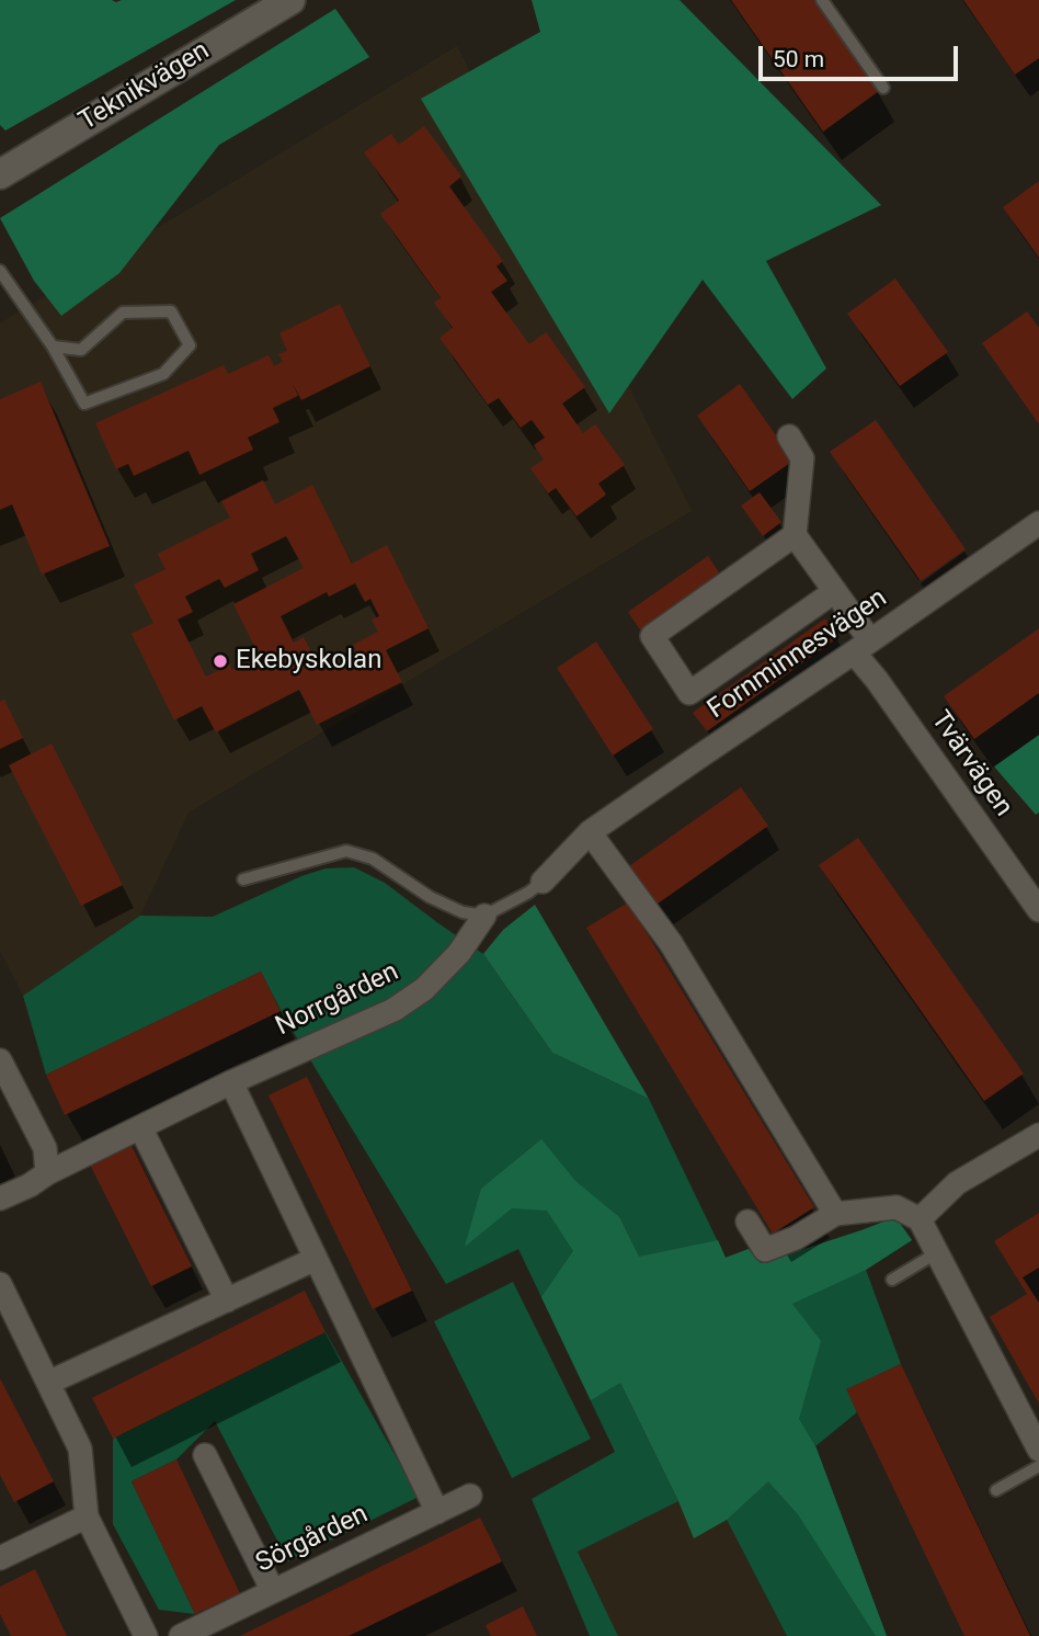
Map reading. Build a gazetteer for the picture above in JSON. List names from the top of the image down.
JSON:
{
  "streets": {
    "street": [
      "Teknikvägen",
      "Fornminnesvägen",
      "Tvärvägen",
      "Norrgården",
      "Sörgården"
    ]
  },
  "crossings": [
    ["Fornminnesvägen", "Tvärvägen"],
    ["Fornminnesvägen", "Norrgården"]
  ],
  "places": ["Ekebyskolan"],
  "scale_bar": "50 m"
}
